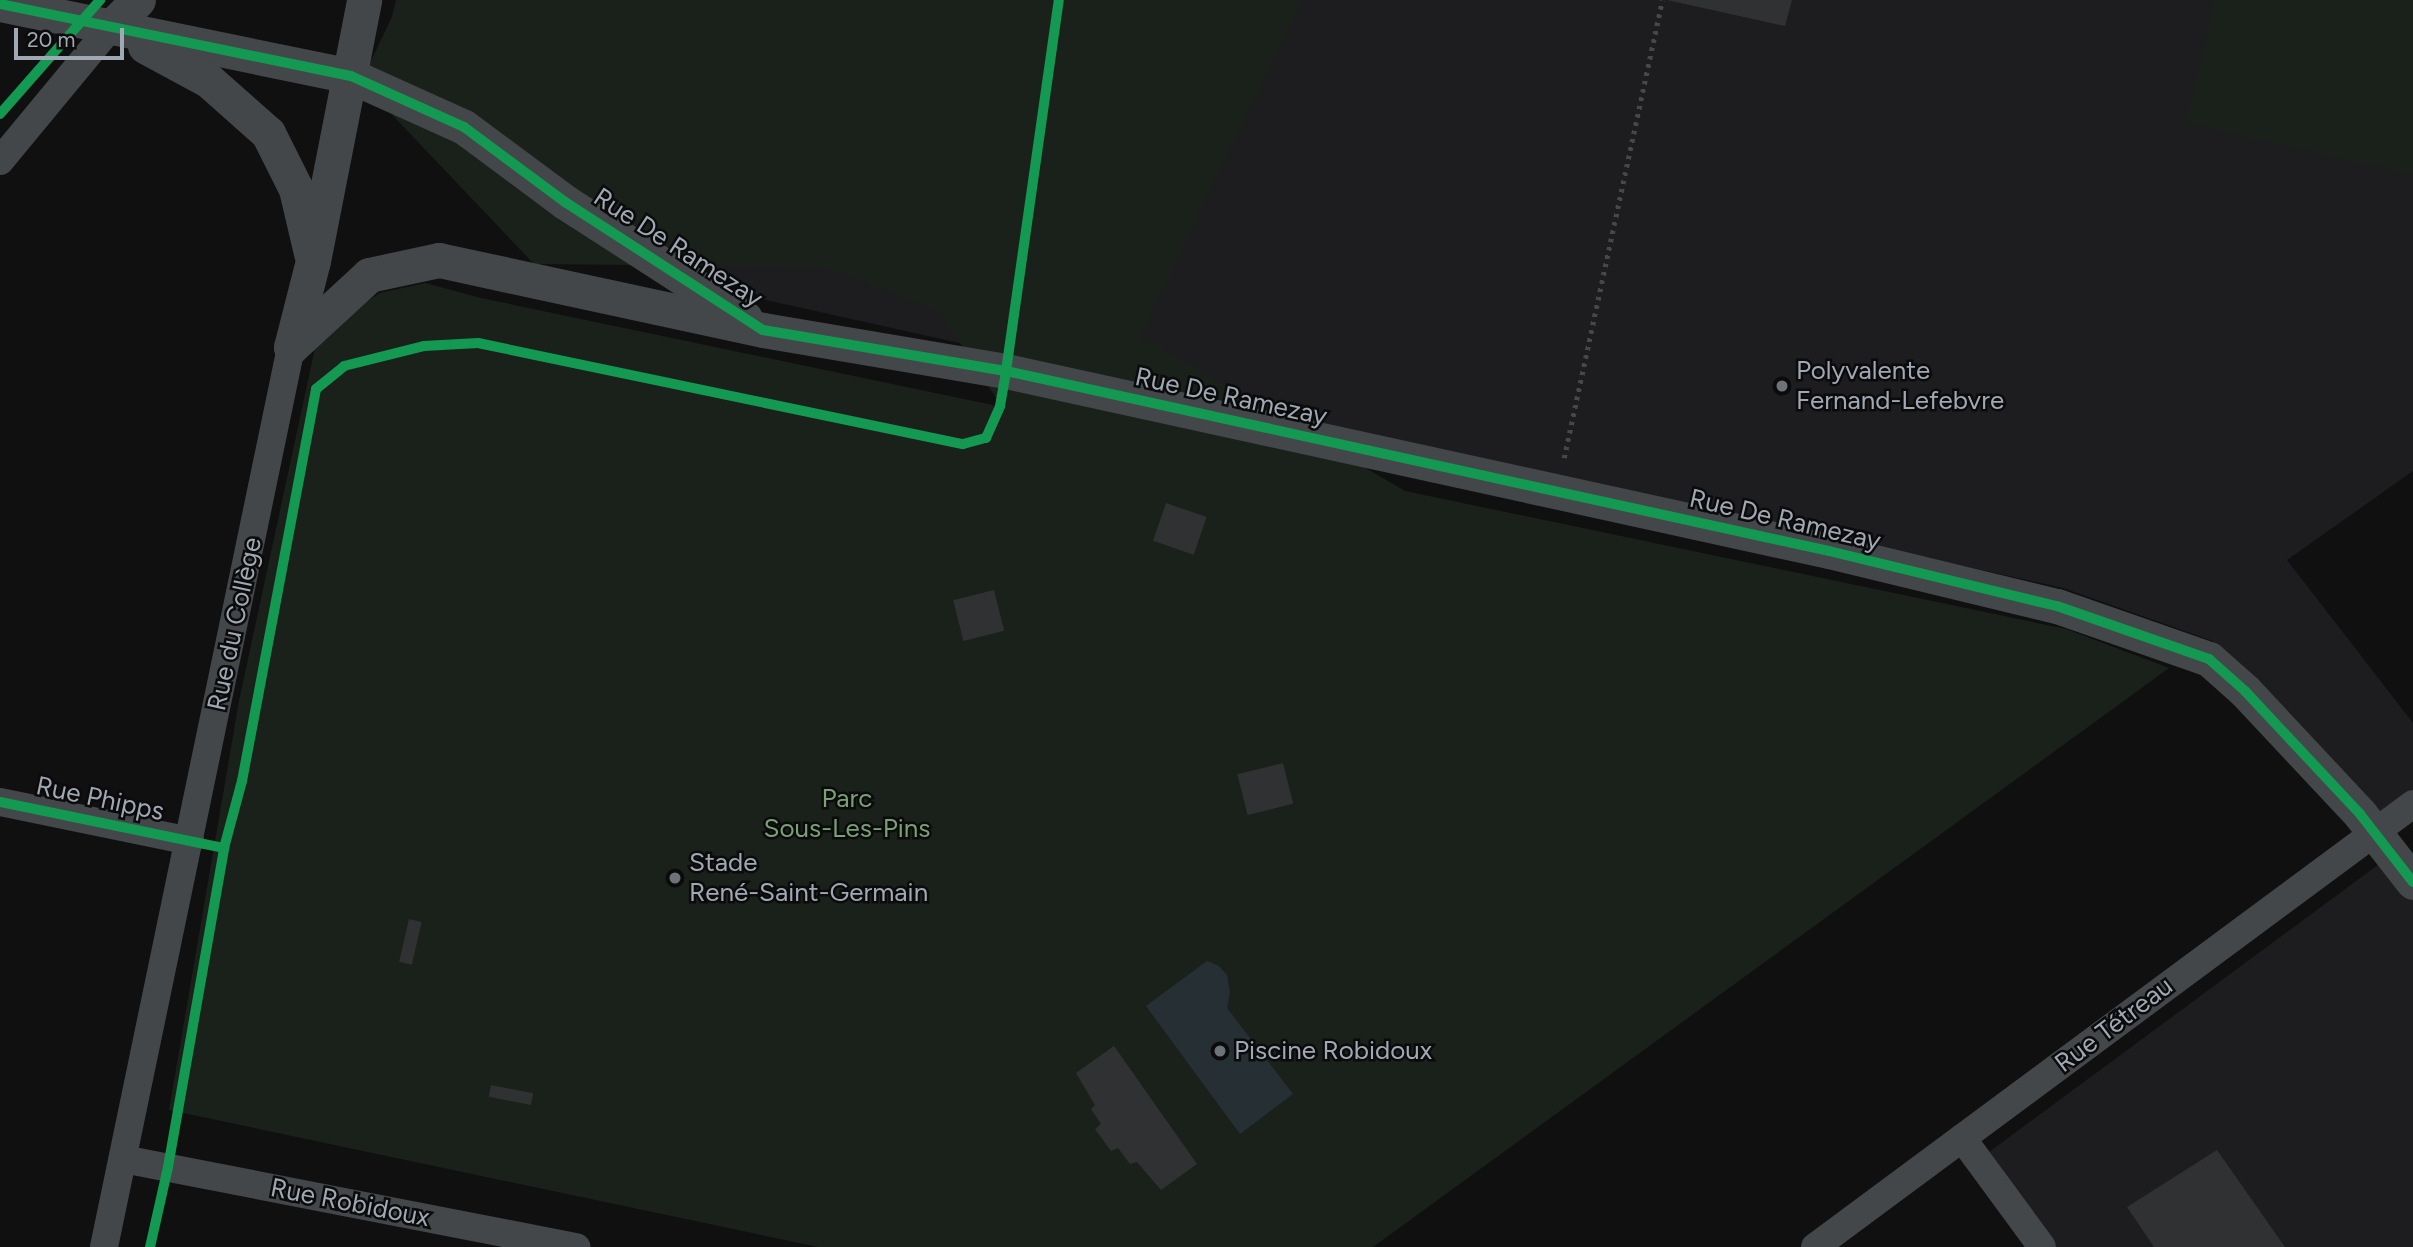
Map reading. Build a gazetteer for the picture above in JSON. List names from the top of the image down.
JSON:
{
  "streets": {
    "street": [
      "Rue De Ramezay",
      "Rue du Collège",
      "Rue Phipps",
      "Rue Tétreau",
      "Rue Robidoux"
    ]
  },
  "crossings": [
    ["Rue De Ramezay", "Rue du Collège"],
    ["Rue De Ramezay", "Rue Tétreau"],
    ["Rue du Collège", "Rue Phipps"],
    ["Rue du Collège", "Rue Robidoux"]
  ],
  "parks": ["Parc Sous-Les-Pins"],
  "places": ["Polyvalente Fernand-Lefebvre", "Stade René-Saint-Germain", "Piscine Robidoux"],
  "scale_bar": "20 m"
}
